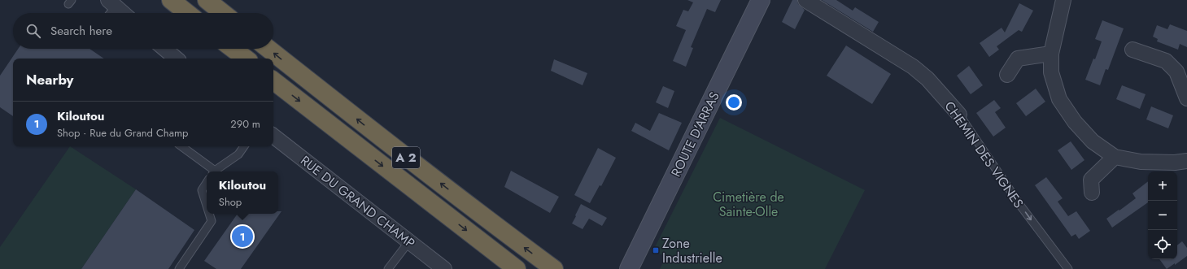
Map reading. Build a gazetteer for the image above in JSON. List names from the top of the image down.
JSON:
{
  "streets": {
    "highway": ["A 2"],
    "main road": ["ROUTE D'ARRAS"],
    "street": ["CHEMIN DES VIGNES", "RUE DU GRAND CHAMP"]
  },
  "one_way": ["CHEMIN DES VIGNES"],
  "parks": ["Cimetière de Sainte-Olle"],
  "places": {
    "transit": ["Zone Industrielle"]
  },
  "page": {
    "search": "Search here",
    "heading": "Nearby",
    "list": [
      {
        "mark": "1",
        "name": "Kiloutou",
        "note": "Shop · Rue du Grand Champ",
        "value": "290 m"
      }
    ],
    "map_buttons": ["+", "−"],
    "popup": ["Kiloutou", "Shop"],
    "pins": "1"
  }
}
